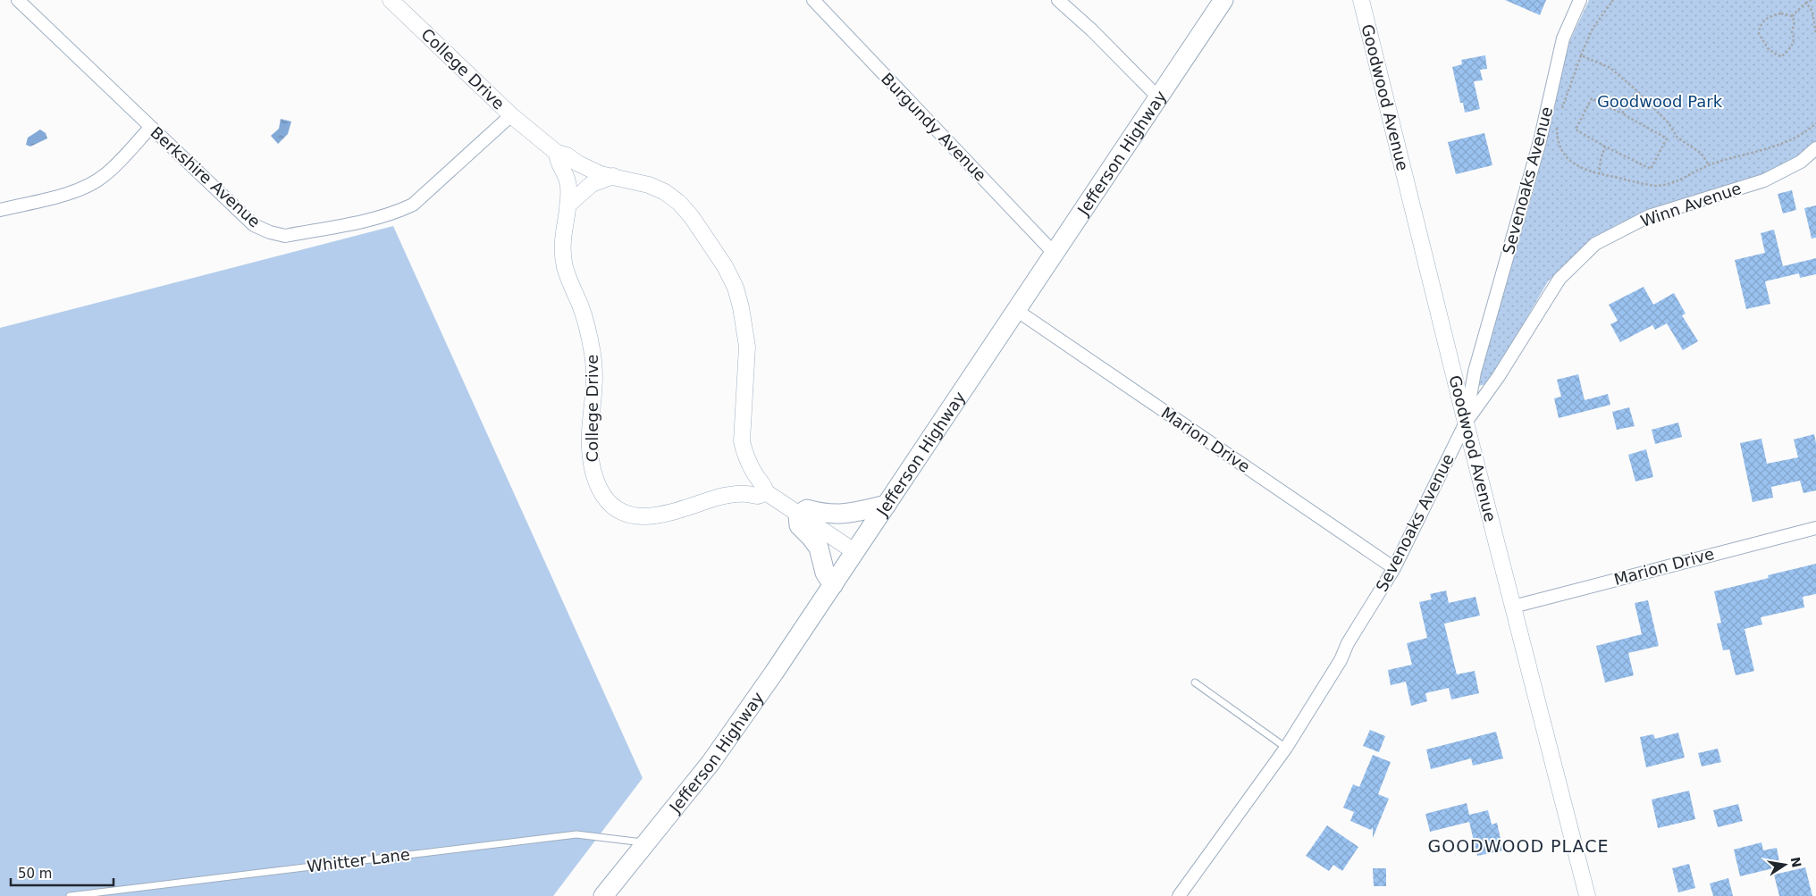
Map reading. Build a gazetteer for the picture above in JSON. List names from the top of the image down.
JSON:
{
  "streets": {
    "main road": ["Jefferson Highway"],
    "street": [
      "College Drive",
      "Goodwood Avenue",
      "Burgundy Avenue",
      "Berkshire Avenue",
      "Sevenoaks Avenue",
      "Winn Avenue",
      "Marion Drive"
    ],
    "lane": ["Whitter Lane"]
  },
  "crossings": [
    ["College Drive", "Jefferson Highway"],
    ["College Drive", "Berkshire Avenue"],
    ["Goodwood Avenue", "Sevenoaks Avenue"],
    ["Goodwood Avenue", "Winn Avenue"],
    ["Goodwood Avenue", "Marion Drive"],
    ["Burgundy Avenue", "Jefferson Highway"],
    ["Jefferson Highway", "Marion Drive"],
    ["Jefferson Highway", "Whitter Lane"],
    ["Sevenoaks Avenue", "Winn Avenue"],
    ["Sevenoaks Avenue", "Marion Drive"]
  ],
  "districts": ["GOODWOOD PLACE"],
  "parks": ["Goodwood Park"],
  "scale_bar": "50 m",
  "north": "right"
}
